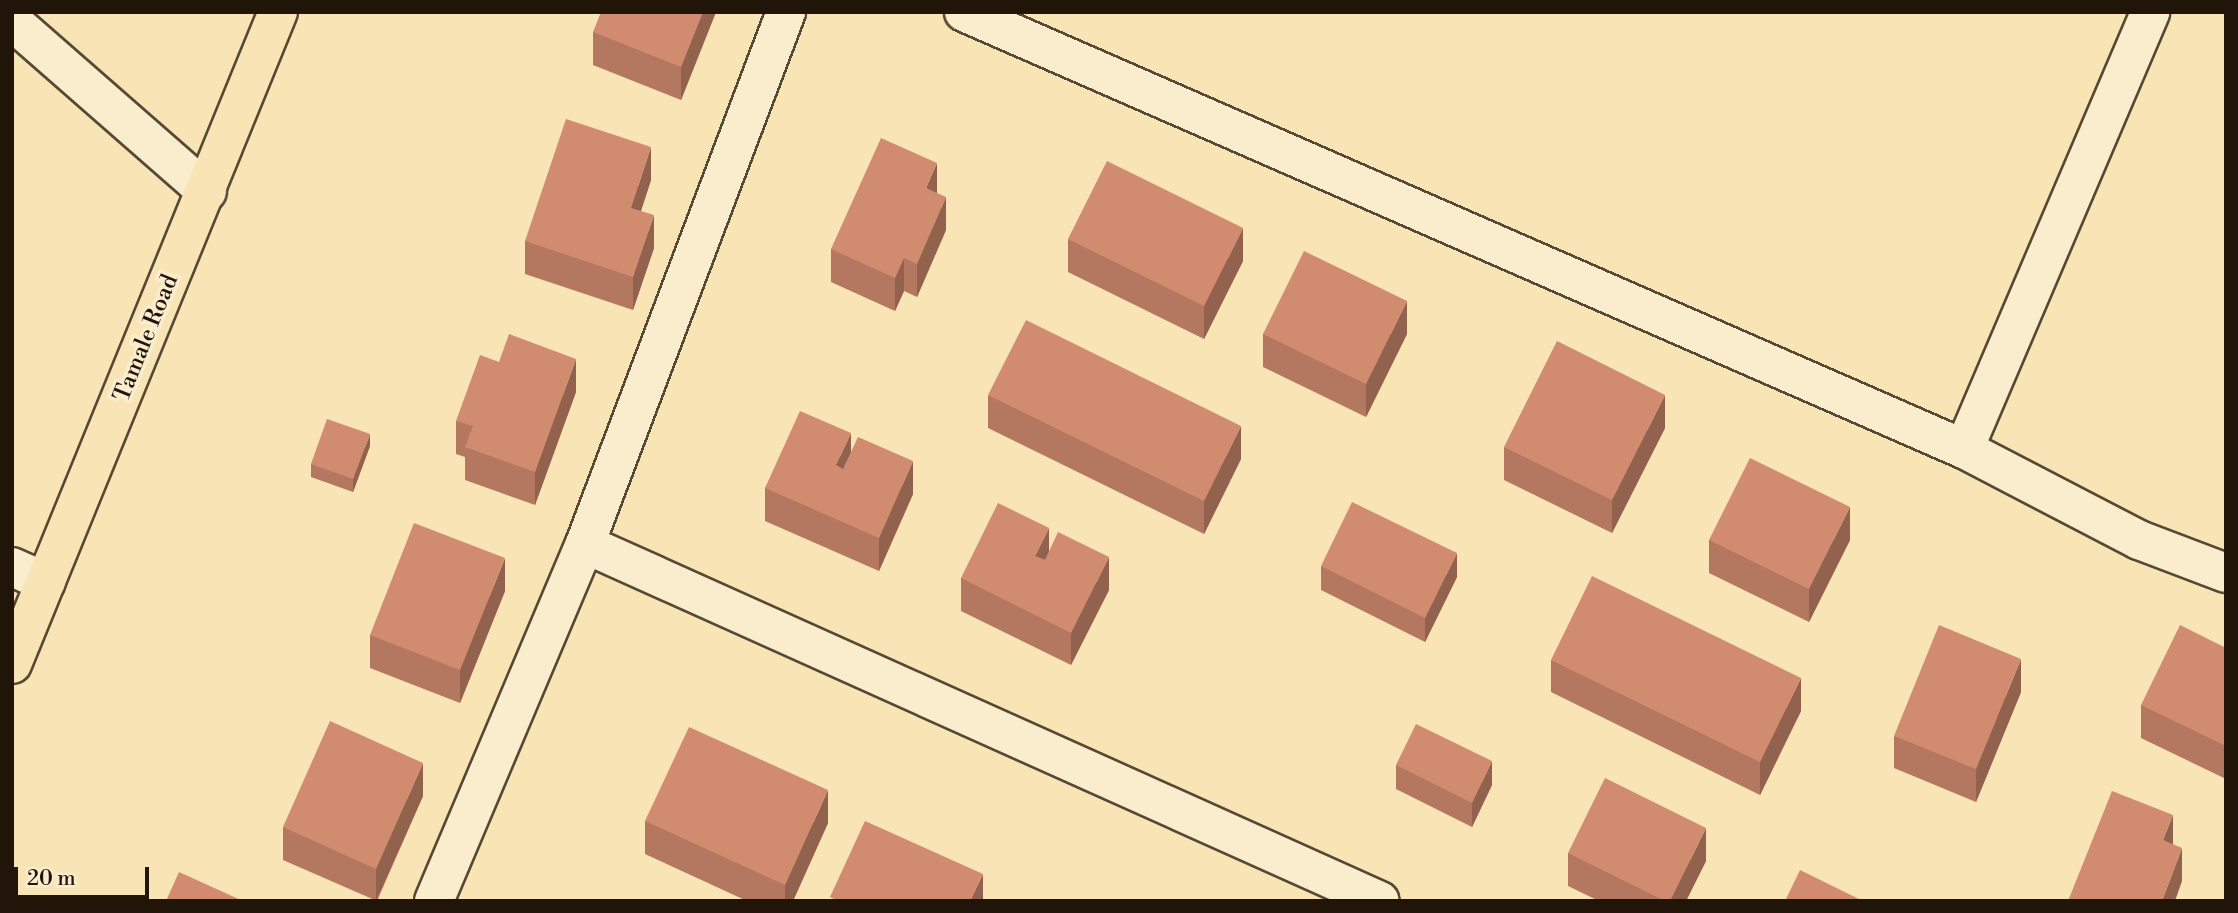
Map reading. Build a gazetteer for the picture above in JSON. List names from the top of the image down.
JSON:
{
  "streets": {
    "highway": ["Tamale Road"]
  },
  "scale_bar": "20 m"
}
